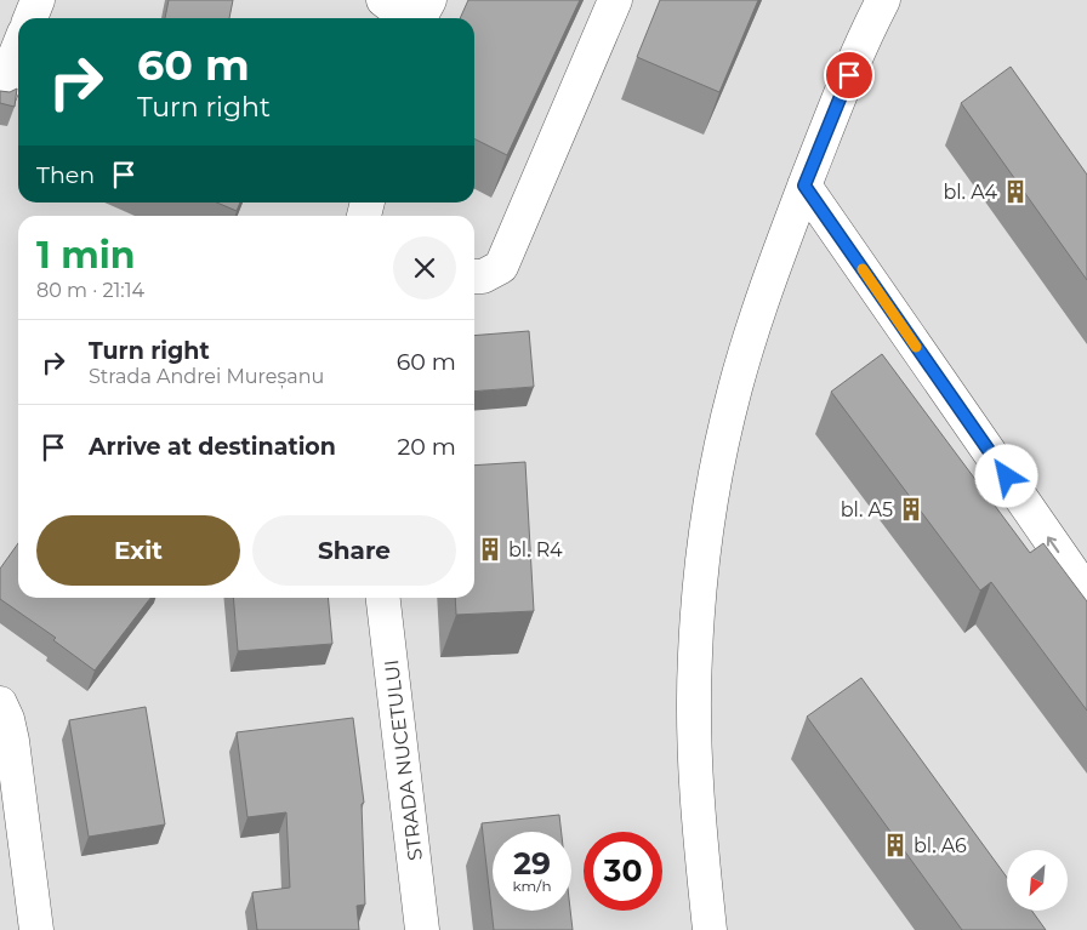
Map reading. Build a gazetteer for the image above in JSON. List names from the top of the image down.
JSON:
{
  "streets": {
    "street": ["STRADA NUCETULUI"]
  },
  "places": {
    "building": [
      "bl. A4",
      "bl. A5",
      "bl. R4",
      "bl. A6"
    ]
  },
  "north": "bottom left",
  "page": {
    "turn": ["60 m", "Turn right"],
    "then": "Then",
    "heading": ["1 min", "80 m · 21:14"],
    "list": [
      {
        "name": "Turn right",
        "note": "Strada Andrei Mureșanu",
        "value": "60 m"
      },
      {
        "name": "Arrive at destination",
        "value": "20 m"
      }
    ],
    "buttons": ["Exit", "Share"],
    "speed": "29 km/h",
    "limit": "30"
  }
}
